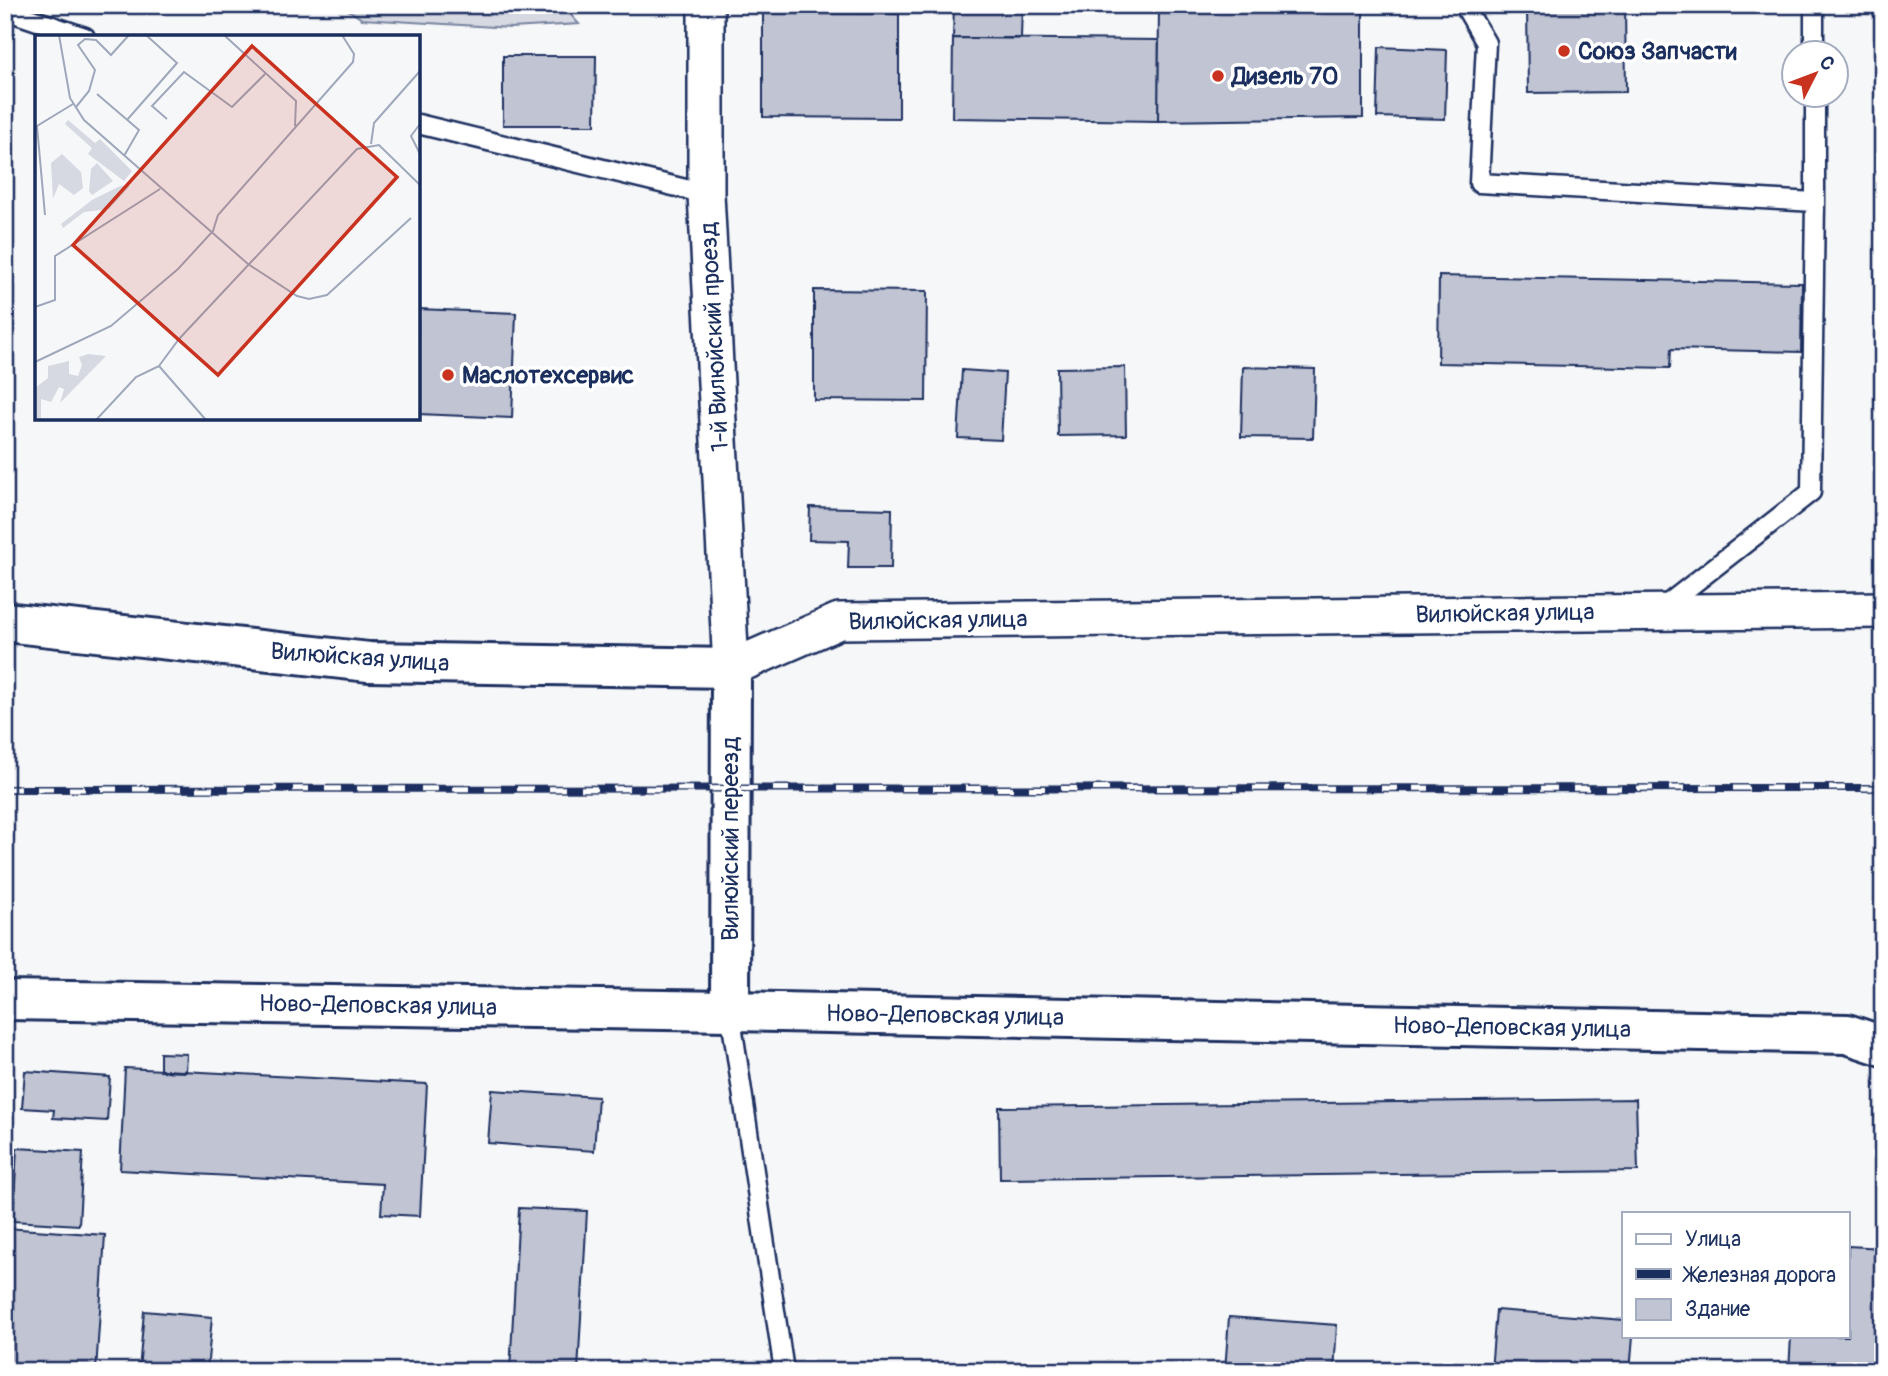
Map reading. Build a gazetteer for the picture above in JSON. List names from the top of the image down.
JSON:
{
  "streets": {
    "street": [
      "1-й Вилюйский проезд",
      "Вилюйская улица",
      "Вилюйский переезд",
      "Ново-Деповская улица"
    ]
  },
  "crossings": [
    ["1-й Вилюйский проезд", "Вилюйская улица"],
    ["1-й Вилюйский проезд", "Вилюйский переезд"],
    ["Вилюйская улица", "Вилюйский переезд"],
    ["Вилюйский переезд", "Ново-Деповская улица"]
  ],
  "places": ["Союз Запчасти", "Дизель 70", "Маслотехсервис"],
  "legend": ["Улица", "Железная дорога", "Здание"],
  "north": "top right"
}
